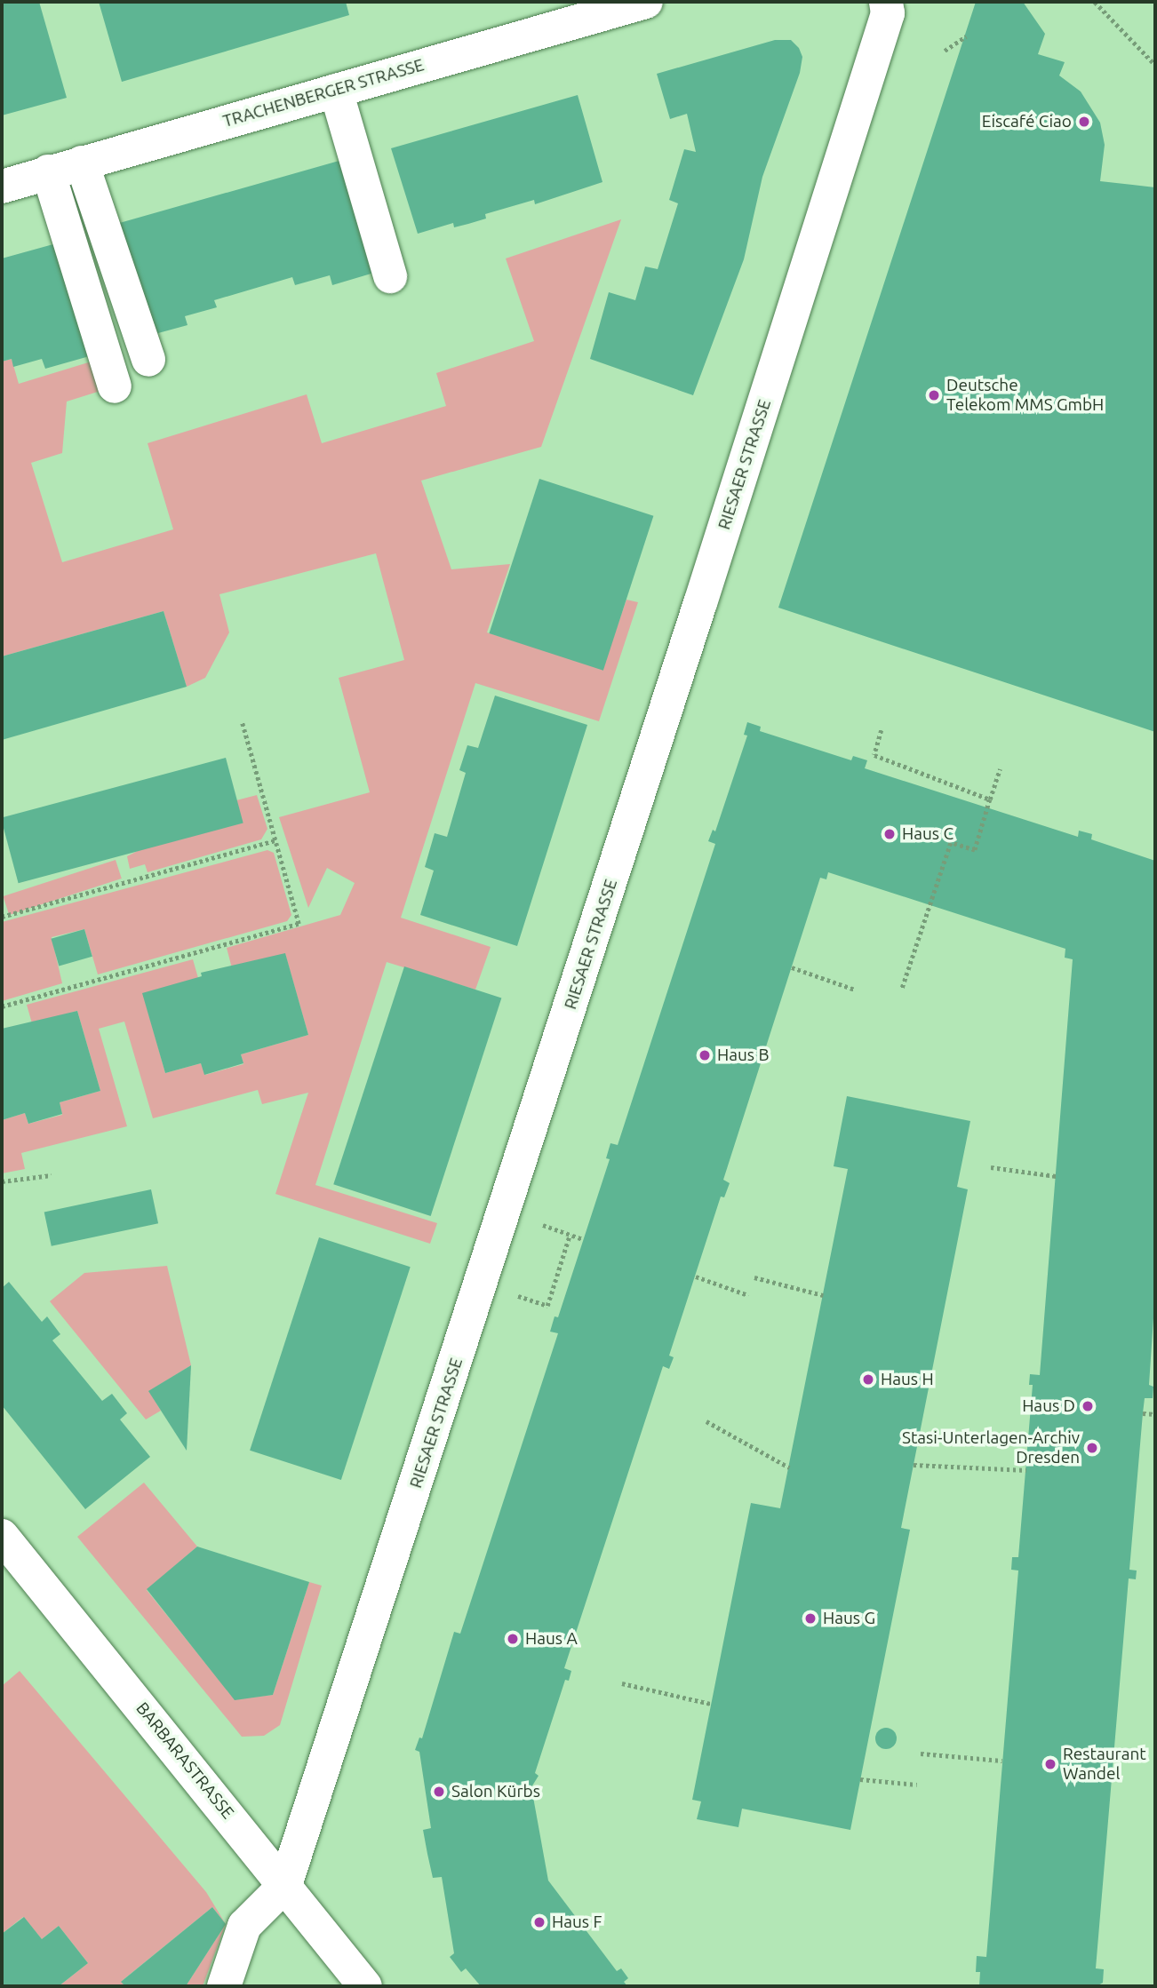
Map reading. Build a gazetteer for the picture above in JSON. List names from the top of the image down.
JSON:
{
  "streets": {
    "street": ["TRACHENBERGER STRASSE", "RIESAER STRASSE", "BARBARASTRASSE"]
  },
  "crossings": [
    ["RIESAER STRASSE", "BARBARASTRASSE"]
  ],
  "places": [
    "Eiscafé Ciao",
    "Deutsche Telekom MMS GmbH",
    "Haus C",
    "Haus B",
    "Haus H",
    "Haus D",
    "Stasi-Unterlagen-Archiv Dresden",
    "Haus G",
    "Haus A",
    "Restaurant Wandel",
    "Salon Kürbs",
    "Haus F"
  ]
}
